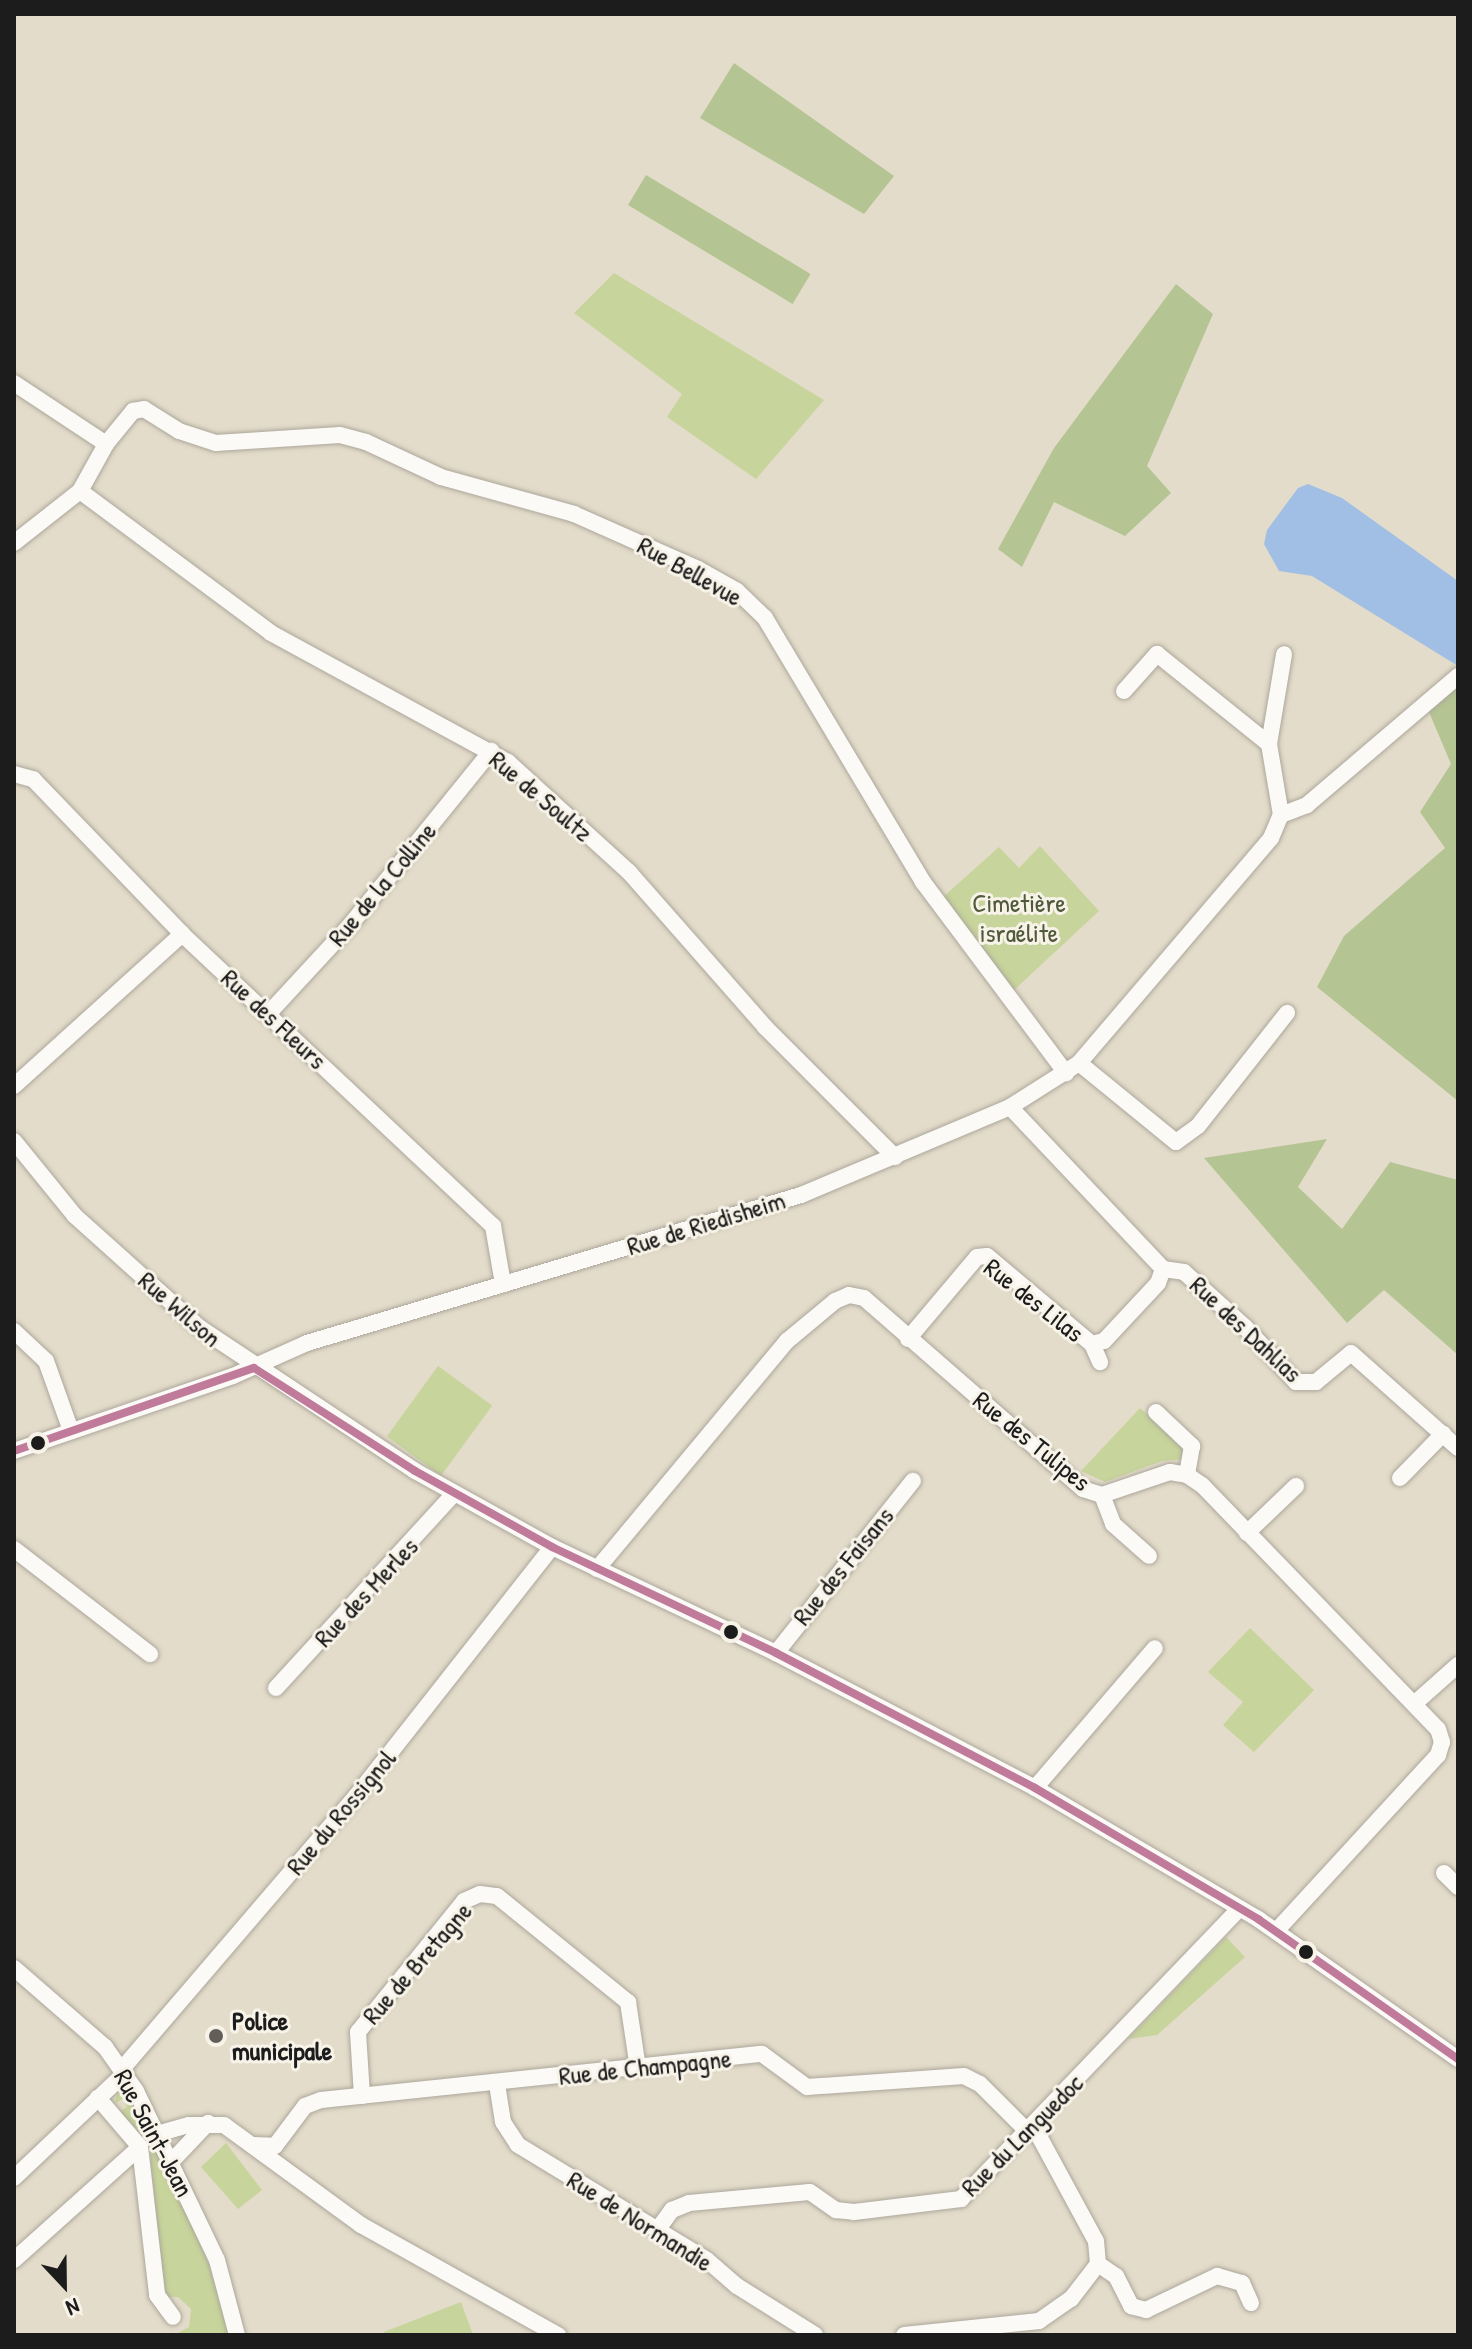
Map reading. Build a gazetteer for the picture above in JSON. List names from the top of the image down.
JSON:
{
  "streets": {
    "street": [
      "Rue Bellevue",
      "Rue de Soultz",
      "Rue de la Colline",
      "Rue des Fleurs",
      "Rue de Riedisheim",
      "Rue des Lilas",
      "Rue Wilson",
      "Rue des Dahlias",
      "Rue des Tulipes",
      "Rue des Faisans",
      "Rue des Merles",
      "Rue du Rossignol",
      "Rue de Bretagne",
      "Rue de Champagne",
      "Rue Saint-Jean",
      "Rue du Languedoc",
      "Rue de Normandie"
    ]
  },
  "crossings": [
    ["Rue Bellevue", "Rue de Riedisheim"],
    ["Rue de Soultz", "Rue de la Colline"],
    ["Rue de Soultz", "Rue de Riedisheim"],
    ["Rue de la Colline", "Rue des Fleurs"],
    ["Rue des Fleurs", "Rue de Riedisheim"],
    ["Rue de Riedisheim", "Rue Wilson"],
    ["Rue de Riedisheim", "Rue des Dahlias"],
    ["Rue des Lilas", "Rue des Dahlias"],
    ["Rue des Lilas", "Rue des Tulipes"],
    ["Rue Wilson", "Rue des Tulipes"],
    ["Rue Wilson", "Rue des Faisans"],
    ["Rue Wilson", "Rue des Merles"],
    ["Rue Wilson", "Rue du Rossignol"],
    ["Rue Wilson", "Rue du Languedoc"],
    ["Rue du Rossignol", "Rue Saint-Jean"],
    ["Rue de Bretagne", "Rue de Champagne"],
    ["Rue de Champagne", "Rue du Languedoc"],
    ["Rue de Champagne", "Rue de Normandie"],
    ["Rue du Languedoc", "Rue de Normandie"]
  ],
  "parks": ["Cimetière israélite"],
  "places": ["Police municipale"],
  "north": "bottom"
}
